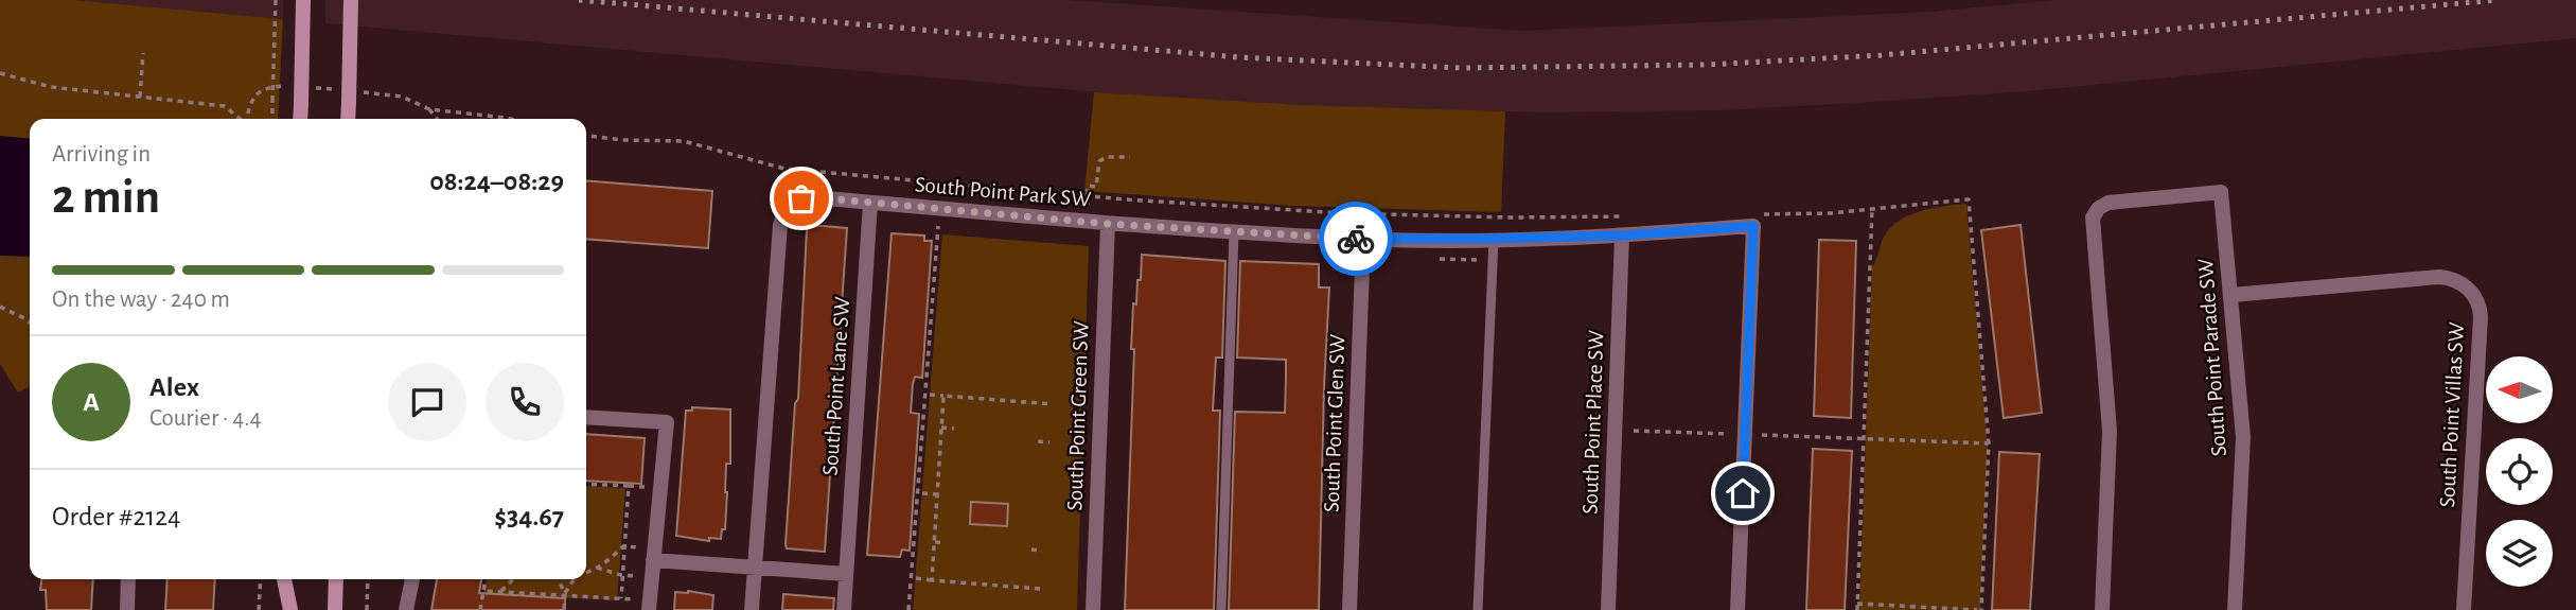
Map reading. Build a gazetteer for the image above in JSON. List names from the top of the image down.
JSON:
{
  "streets": {
    "street": [
      "South Point Park SW",
      "South Point Parade SW",
      "South Point Lane SW",
      "South Point Villas SW",
      "South Point Green SW",
      "South Point Place SW",
      "South Point Glen SW"
    ]
  },
  "crossings": [
    ["South Point Park SW", "South Point Lane SW"],
    ["South Point Park SW", "South Point Green SW"],
    ["South Point Park SW", "South Point Place SW"],
    ["South Point Park SW", "South Point Glen SW"],
    ["South Point Parade SW", "South Point Villas SW"]
  ],
  "north": "left",
  "page": {
    "heading": ["2 min", "Arriving in", "08:24–08:29"],
    "panel": [
      "Alex",
      "Courier · 4.4",
      "Order #2124",
      "$34.67"
    ],
    "bar": "On the way · 240 m",
    "round": "A"
  }
}
